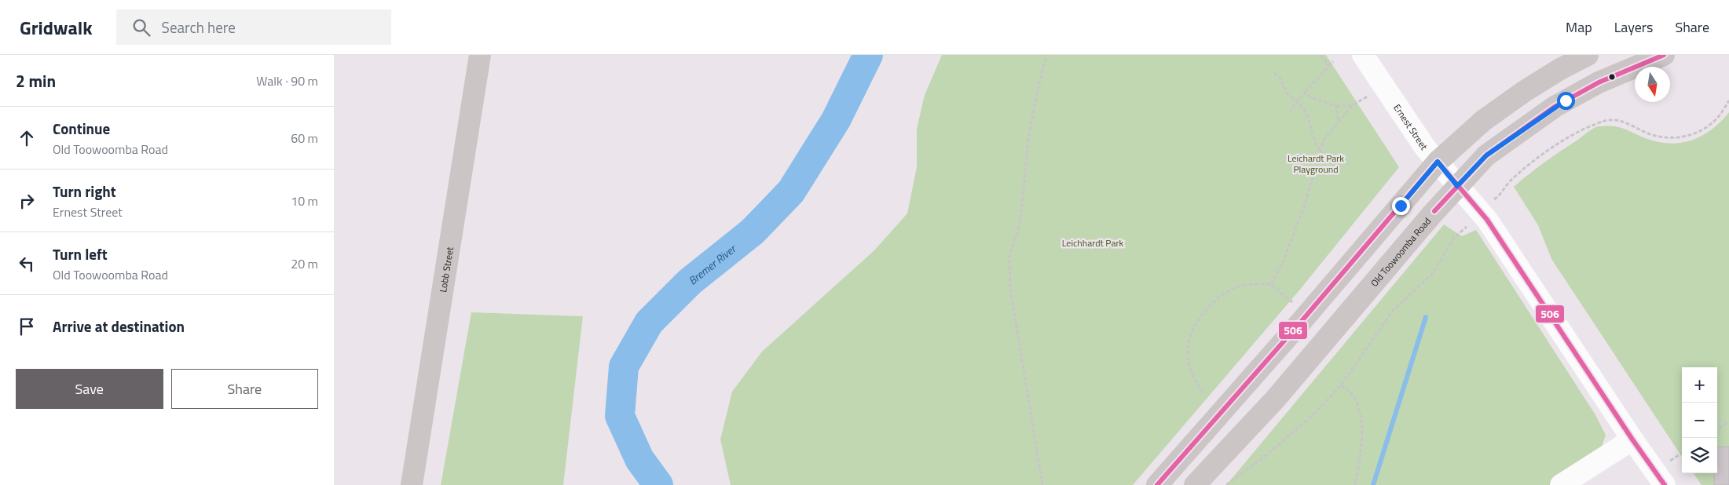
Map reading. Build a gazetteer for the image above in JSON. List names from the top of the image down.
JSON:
{
  "streets": {
    "main road": ["Old Toowoomba Road", "Lobb Street"],
    "street": ["Ernest Street"]
  },
  "crossings": [
    ["Ernest Street", "Old Toowoomba Road"]
  ],
  "water": ["Bremer River"],
  "parks": ["Leichardt Park Playground", "Leichhardt Park"],
  "lines": ["transit line 506"],
  "north": "bottom",
  "page": {
    "header": "Gridwalk",
    "search": "Search here",
    "nav": ["Map", "Layers", "Share"],
    "heading": ["2 min", "Walk · 90 m"],
    "list": [
      ["Continue", "Old Toowoomba Road", "60 m"],
      ["Turn right", "Ernest Street", "10 m"],
      ["Turn left", "Old Toowoomba Road", "20 m"],
      "Arrive at destination"
    ],
    "buttons": ["Save", "Share"],
    "map_buttons": ["+", "−"]
  }
}
